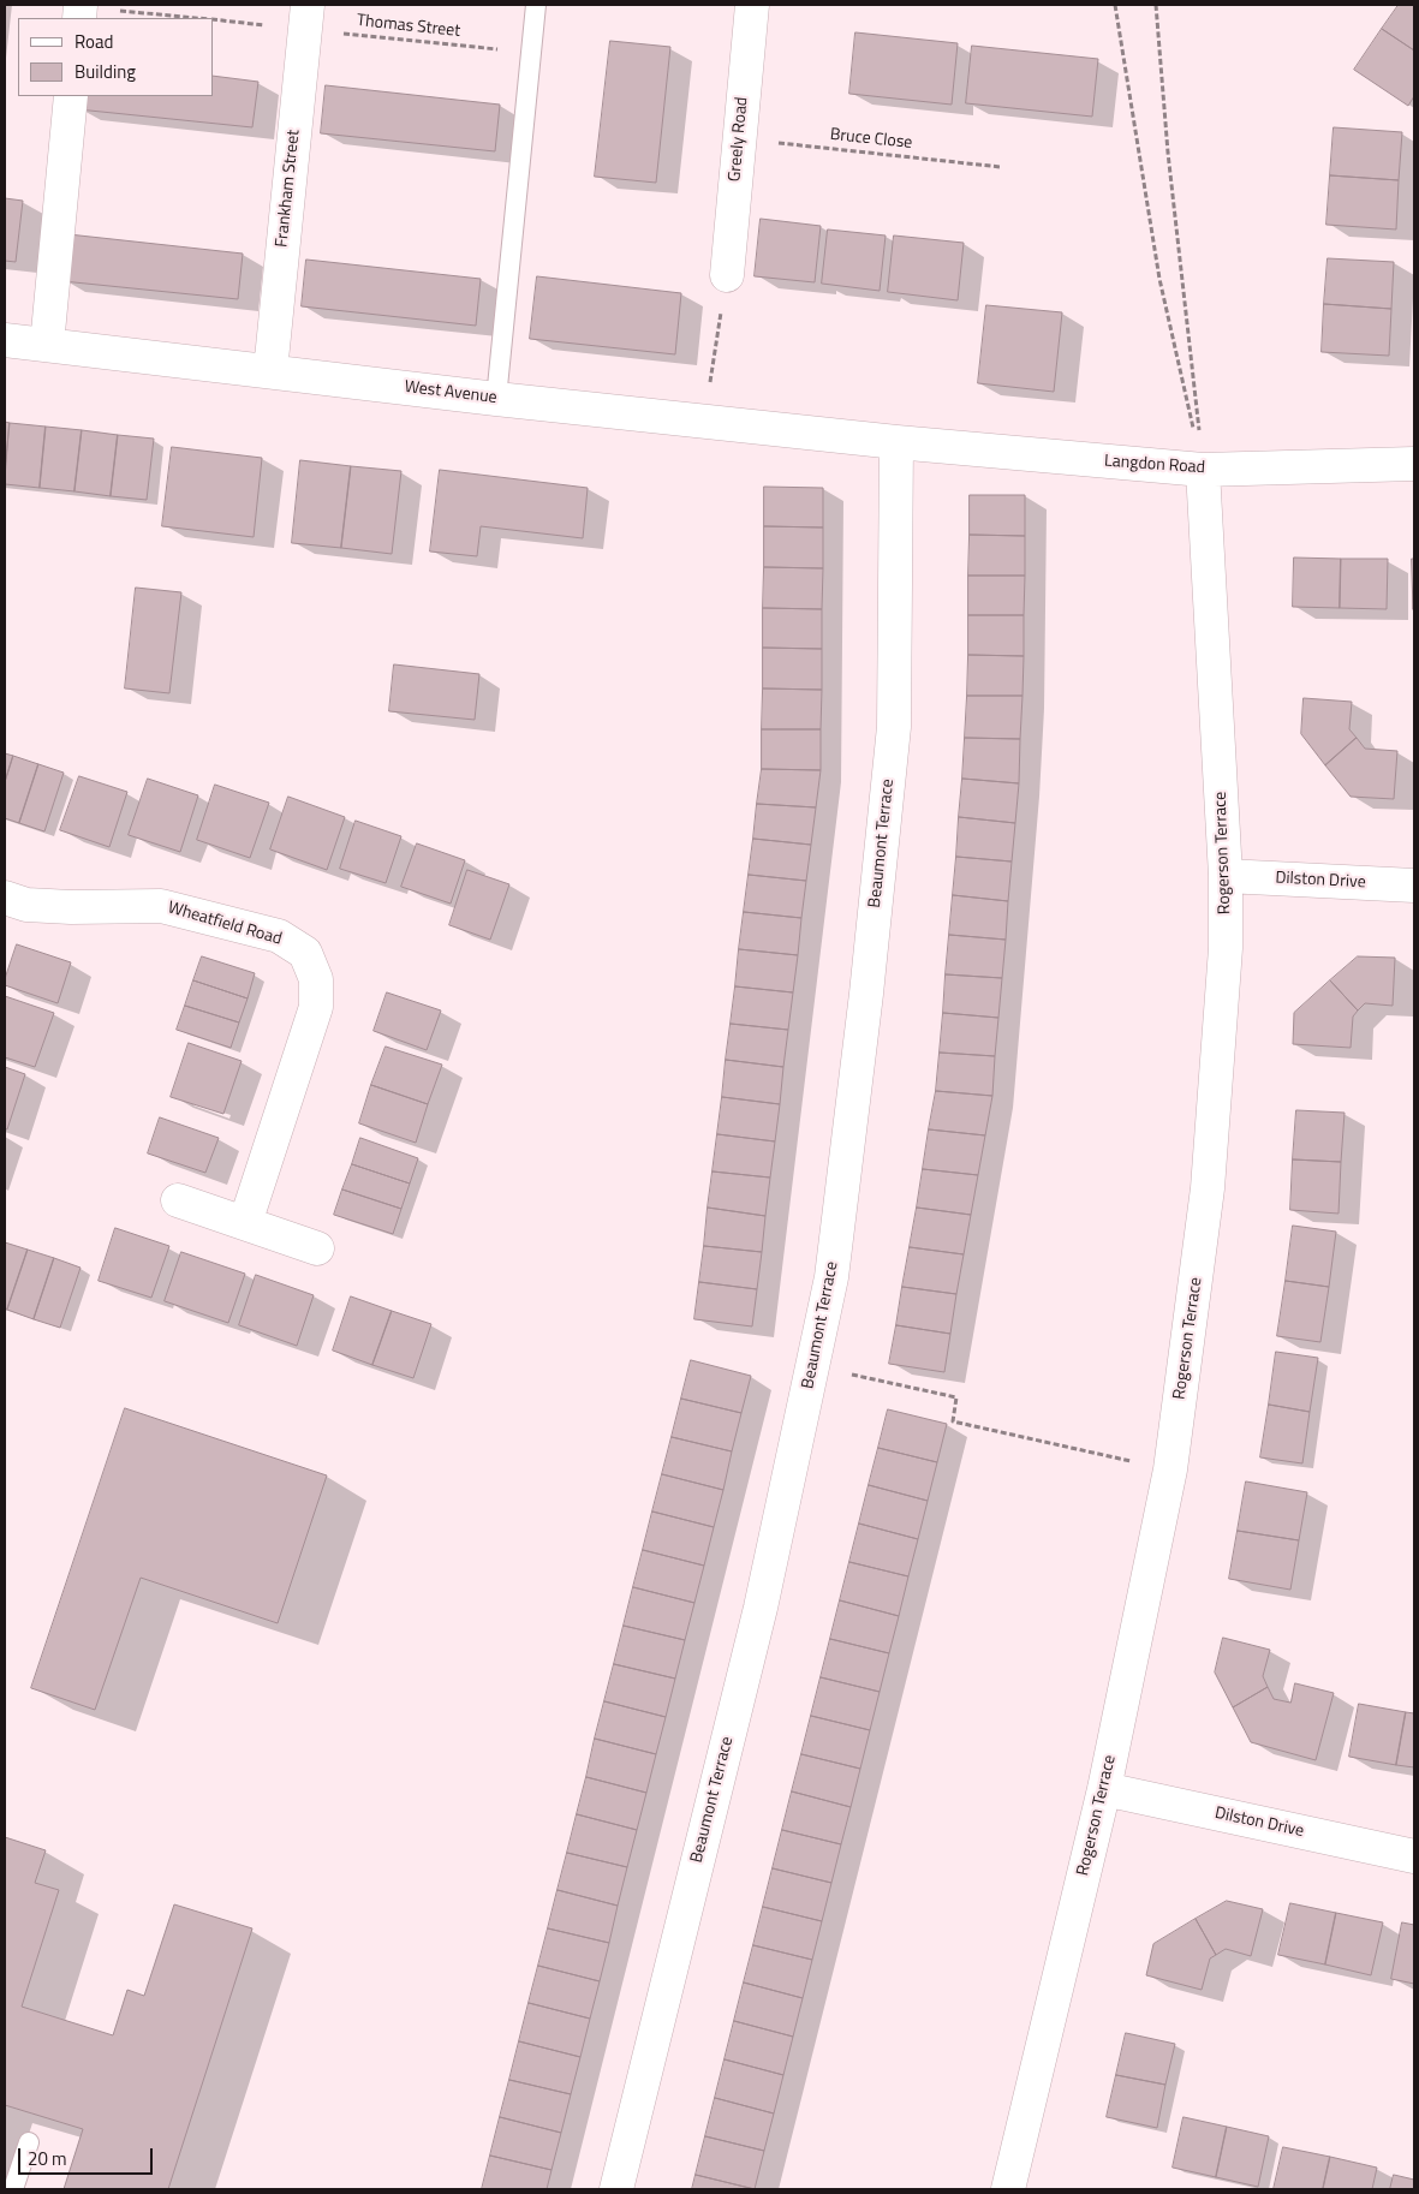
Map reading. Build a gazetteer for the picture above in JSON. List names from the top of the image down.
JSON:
{
  "streets": {
    "street": [
      "Greely Road",
      "Frankham Street",
      "West Avenue",
      "Langdon Road",
      "Beaumont Terrace",
      "Rogerson Terrace",
      "Dilston Drive",
      "Wheatfield Road"
    ],
    "path": ["Thomas Street", "Bruce Close"]
  },
  "crossings": [
    ["Thomas Street", "Frankham Street"],
    ["Greely Road", "Bruce Close"],
    ["Frankham Street", "West Avenue"],
    ["West Avenue", "Langdon Road"],
    ["West Avenue", "Beaumont Terrace"],
    ["Langdon Road", "Beaumont Terrace"],
    ["Langdon Road", "Rogerson Terrace"],
    ["Rogerson Terrace", "Dilston Drive"]
  ],
  "legend": ["Road", "Building"],
  "scale_bar": "20 m"
}
